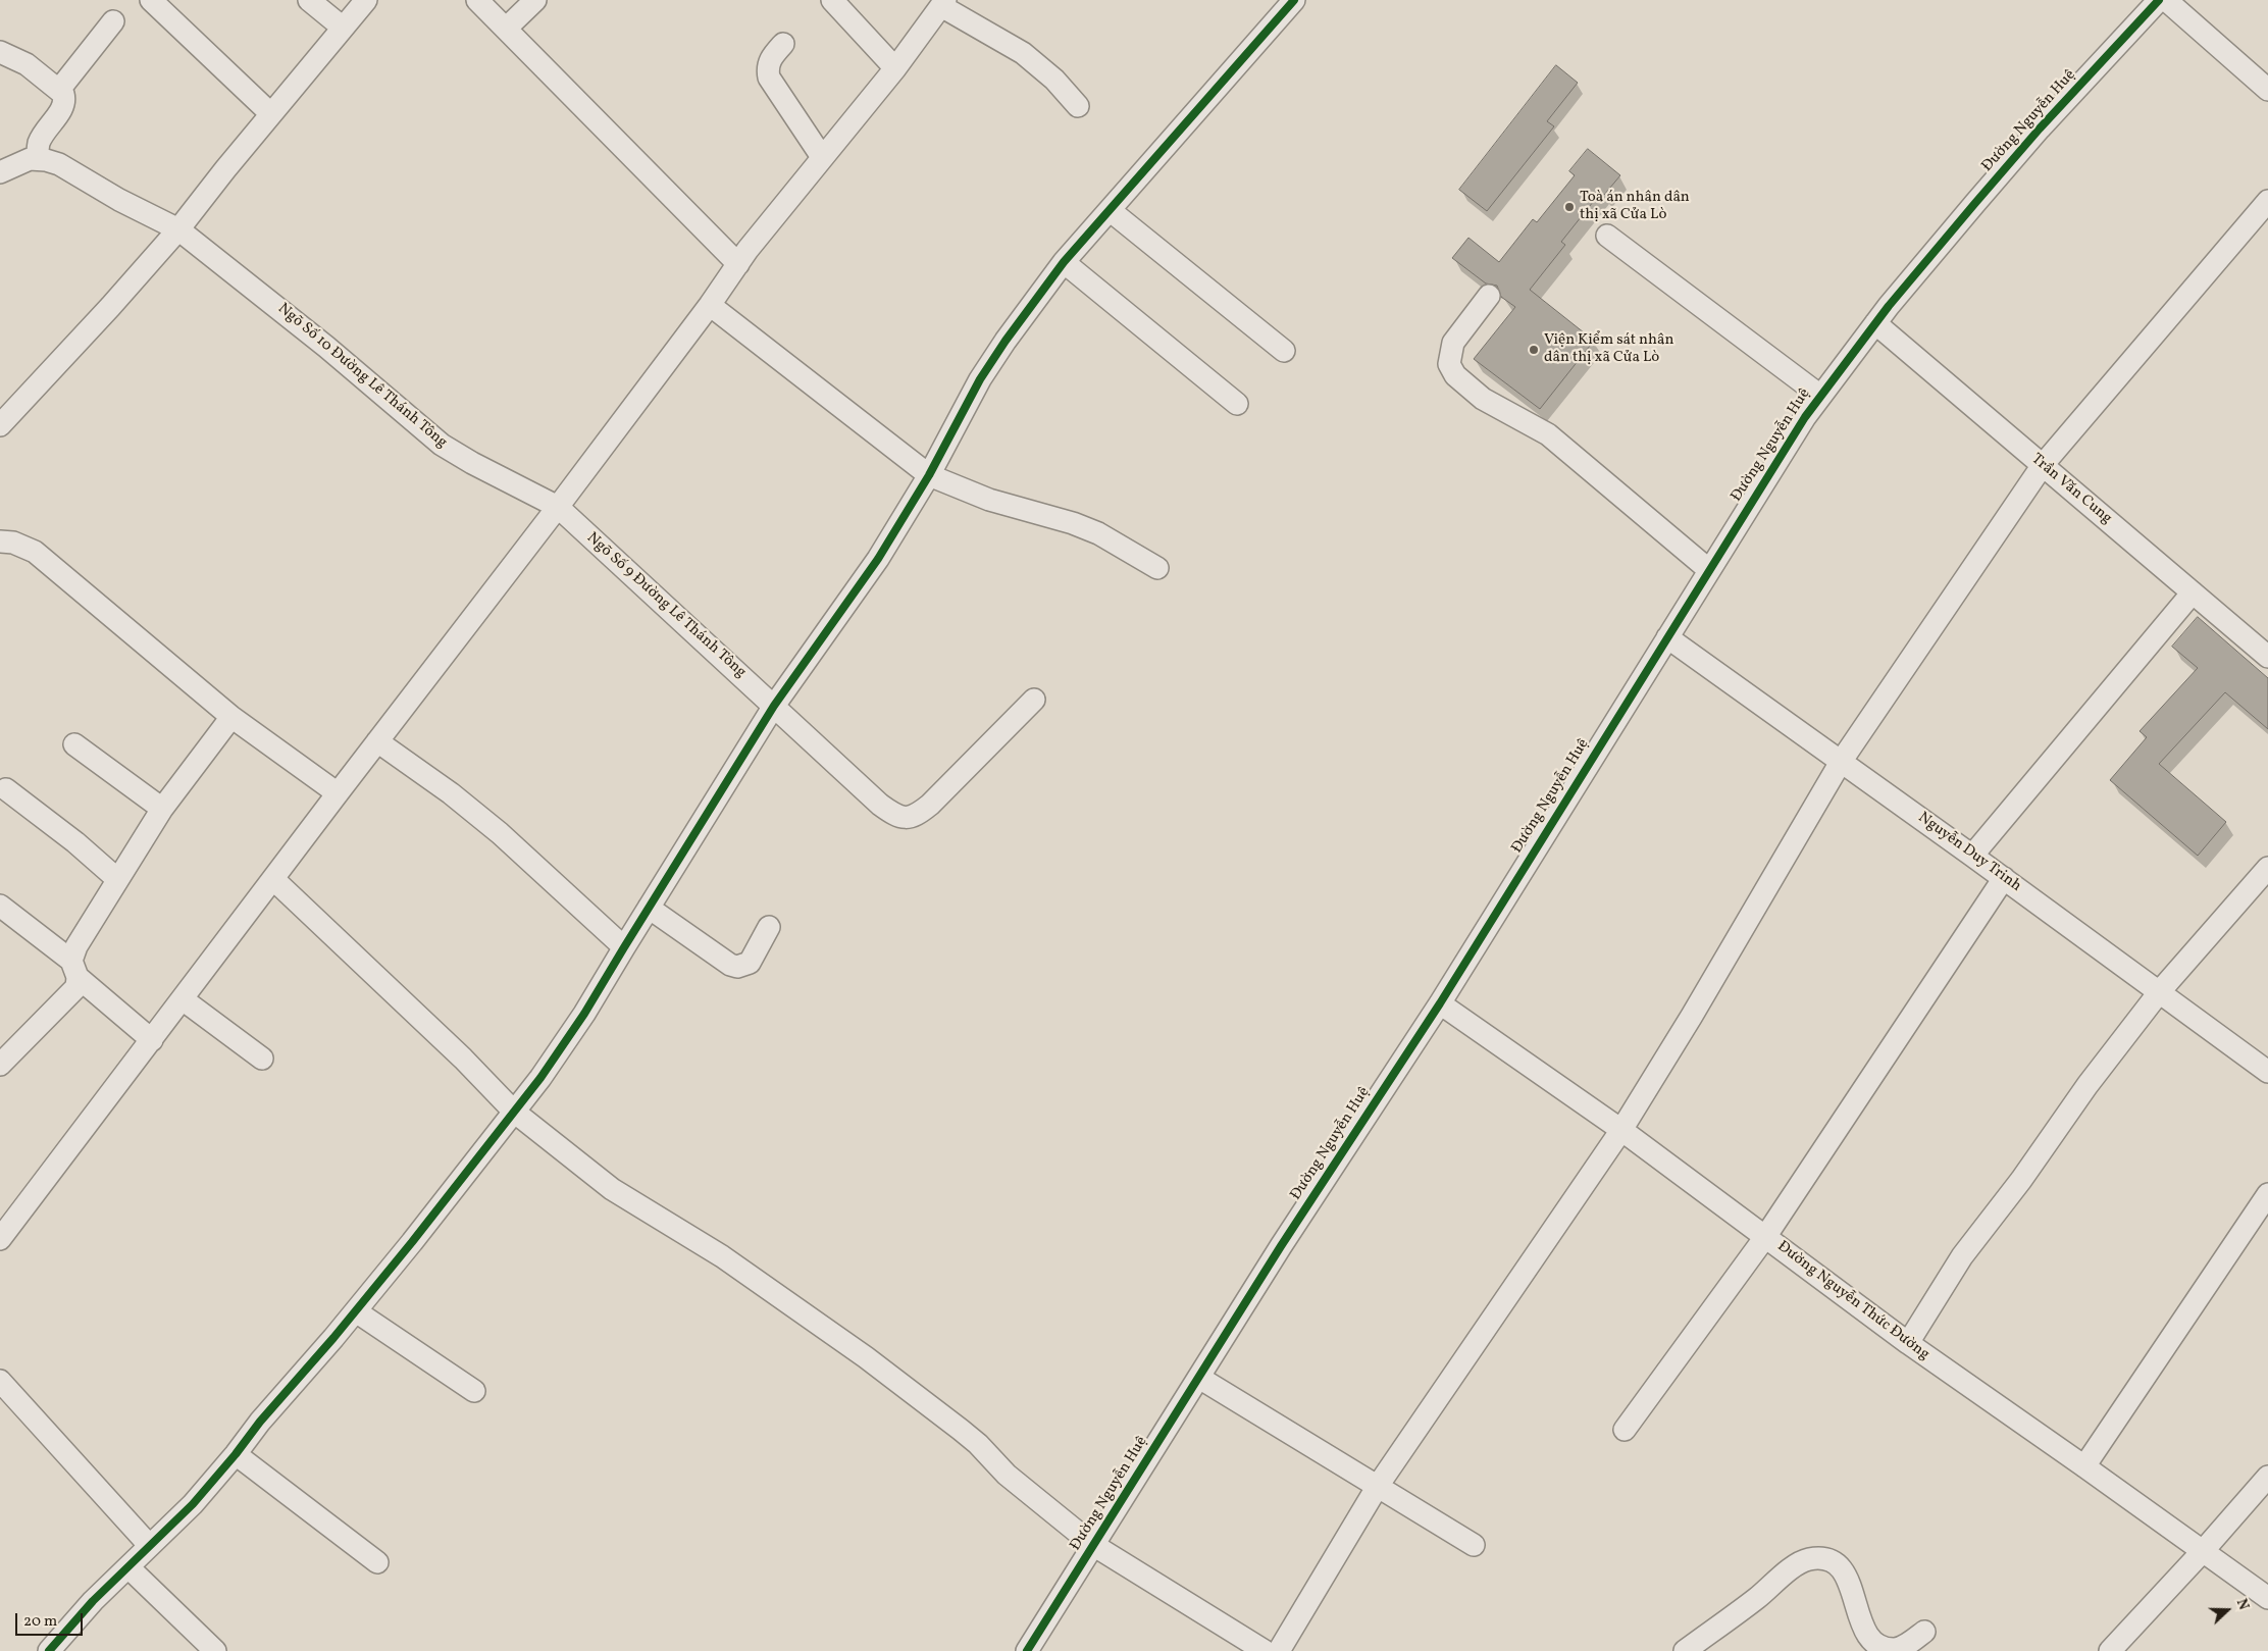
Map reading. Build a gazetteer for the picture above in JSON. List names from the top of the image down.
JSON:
{
  "streets": {
    "street": [
      "Đường Nguyễn Huệ",
      "Ngõ Số 10 Đường Lê Thánh Tông",
      "Trần Văn Cung",
      "Ngõ Số 9 Đường Lê Thánh Tông",
      "Nguyễn Duy Trinh",
      "Đường Nguyễn Thức Đường"
    ]
  },
  "crossings": [
    ["Đường Nguyễn Huệ", "Trần Văn Cung"],
    ["Đường Nguyễn Huệ", "Nguyễn Duy Trinh"],
    ["Đường Nguyễn Huệ", "Đường Nguyễn Thức Đường"],
    ["Ngõ Số 10 Đường Lê Thánh Tông", "Ngõ Số 9 Đường Lê Thánh Tông"]
  ],
  "places": ["Toà án nhân dân thị xã Cửa Lò", "Viện Kiểm sát nhân dân thị xã Cửa Lò"],
  "scale_bar": "20 m",
  "north": "right"
}
